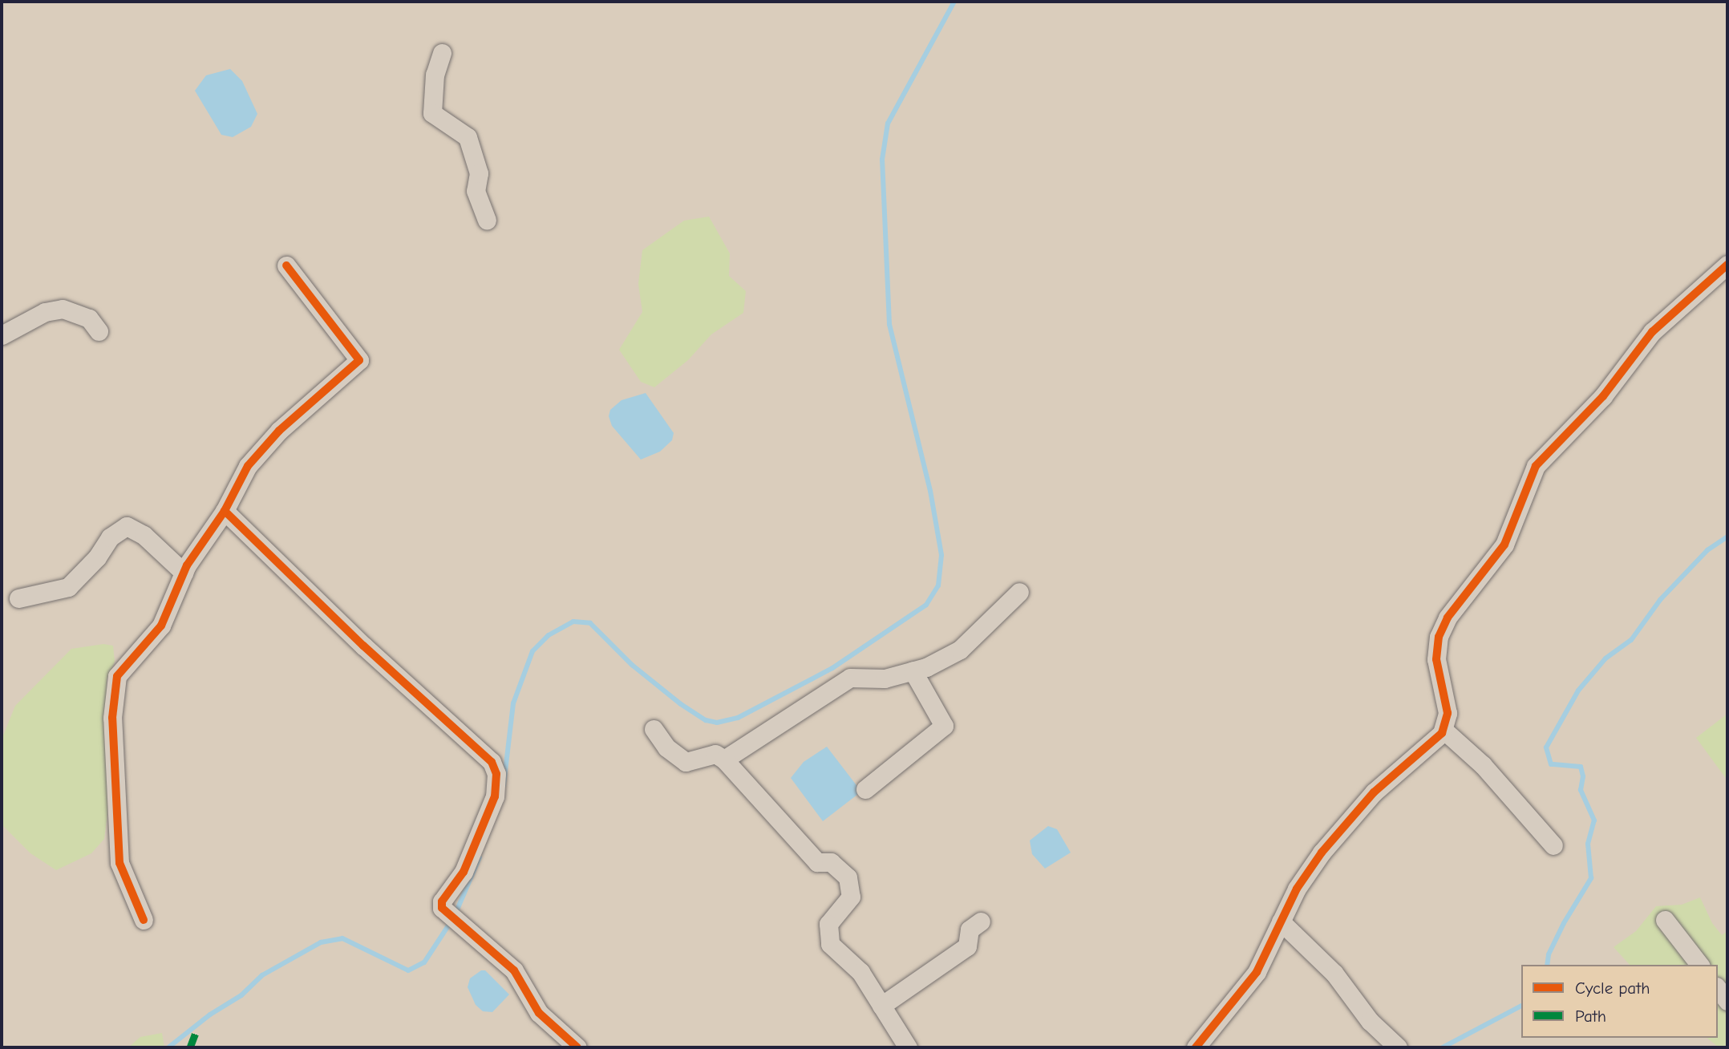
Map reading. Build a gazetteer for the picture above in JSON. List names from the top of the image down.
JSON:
{
  "legend": ["Cycle path", "Path"]
}
